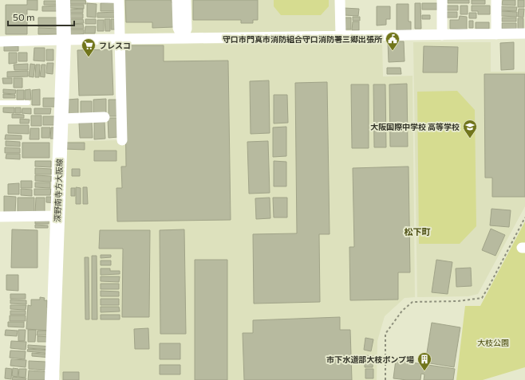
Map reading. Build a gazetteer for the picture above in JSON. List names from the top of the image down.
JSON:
{
  "streets": {
    "main road": ["深野南寺方大阪線"]
  },
  "districts": ["松下町"],
  "parks": ["大枝公園"],
  "places": {
    "public building": ["守口市門真市消防組合守口消防署三郷出張所"],
    "supermarket": ["フレスコ"],
    "school or university": ["大阪国際中学校 高等学校"],
    "building": ["市下水道部大枝ポンプ場"]
  },
  "scale_bar": "50 m"
}
